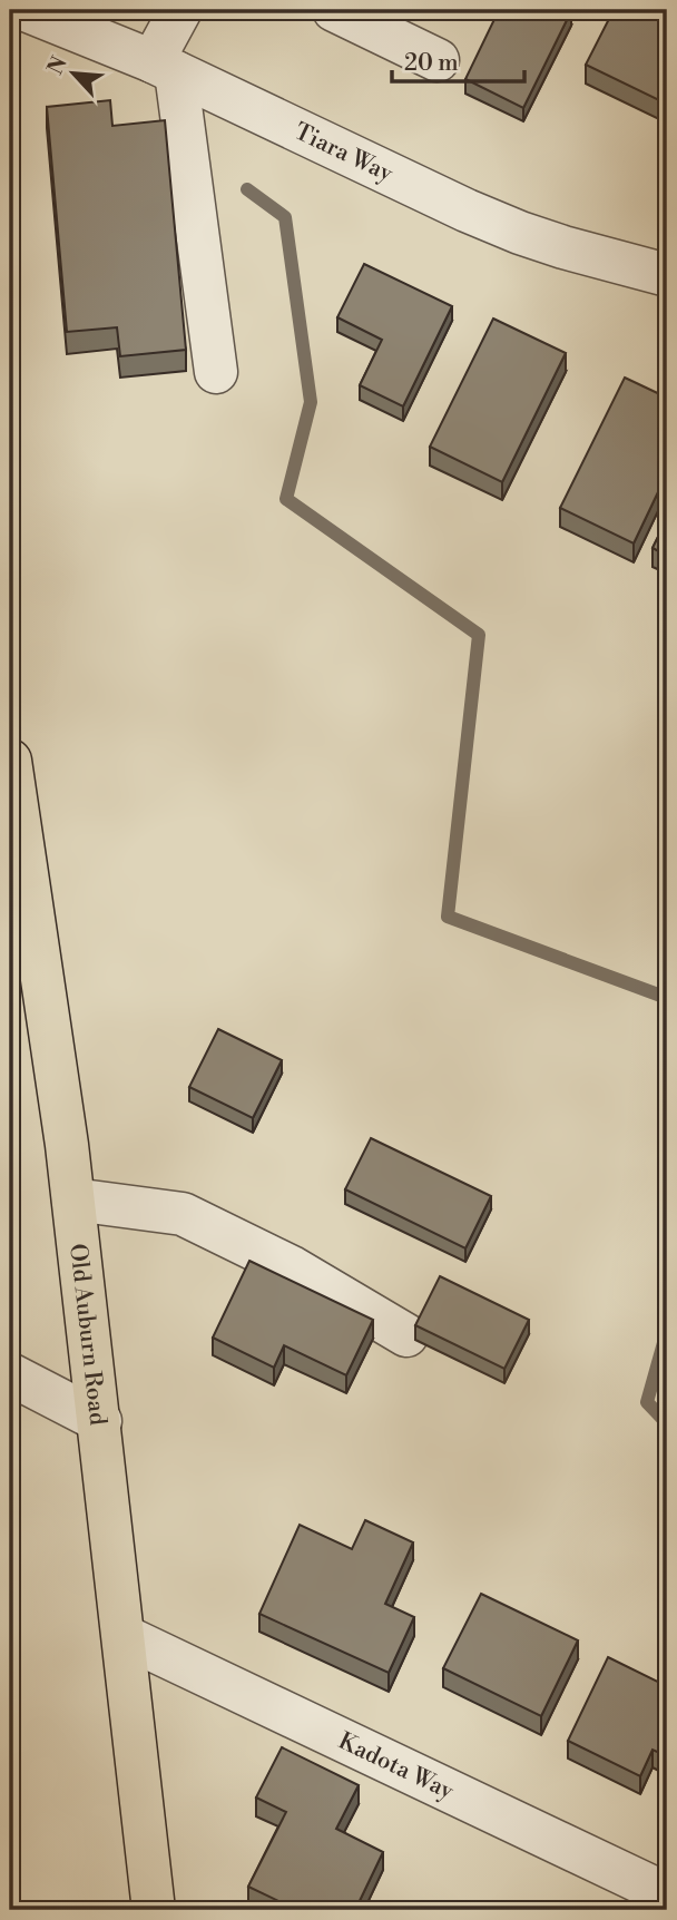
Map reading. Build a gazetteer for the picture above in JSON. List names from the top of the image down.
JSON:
{
  "streets": {
    "main road": ["Old Auburn Road"],
    "street": ["Tiara Way", "Kadota Way"]
  },
  "crossings": [
    ["Old Auburn Road", "Kadota Way"]
  ],
  "scale_bar": "20 m",
  "north": "top left"
}
